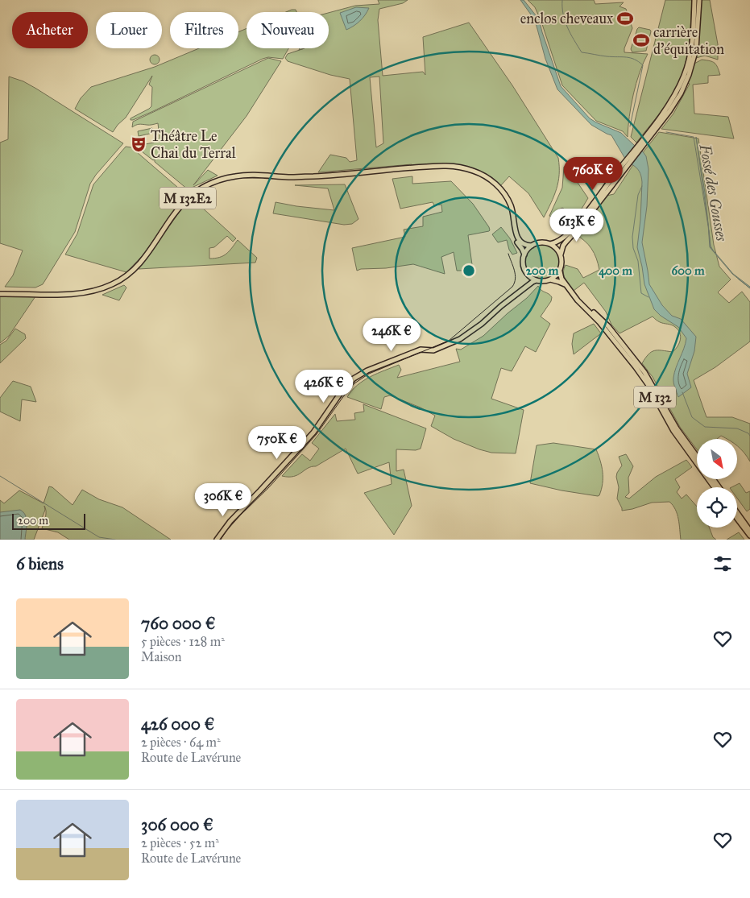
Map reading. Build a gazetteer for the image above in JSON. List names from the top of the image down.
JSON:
{
  "streets": {
    "main road": ["M 132E2", "M 132"]
  },
  "crossings": [
    ["M 132E2", "M 132"]
  ],
  "water": ["Fossé des Gousses"],
  "places": {
    "sports": ["enclos cheveaux", "carrière d'équitation"],
    "theatre": ["Théâtre Le Chai du Terral"]
  },
  "scale_bar": "200 m",
  "north": "bottom right",
  "page": {
    "chip": [
      "Acheter",
      "Louer",
      "Filtres",
      "Nouveau"
    ],
    "price": [
      "760K €",
      "613K €",
      "246K €",
      "426K €",
      "750K €",
      "306K €"
    ],
    "scale": "200 m",
    "heading": "6 biens",
    "list": [
      {
        "name": "760 000 €",
        "note": "5 pièces · 128 m² · Maison"
      },
      {
        "name": "426 000 €",
        "note": "2 pièces · 64 m² · Route de Lavérune"
      },
      {
        "name": "306 000 €",
        "note": "2 pièces · 52 m² · Route de Lavérune"
      }
    ]
  },
  "rings": ["200 m", "400 m", "600 m"]
}
